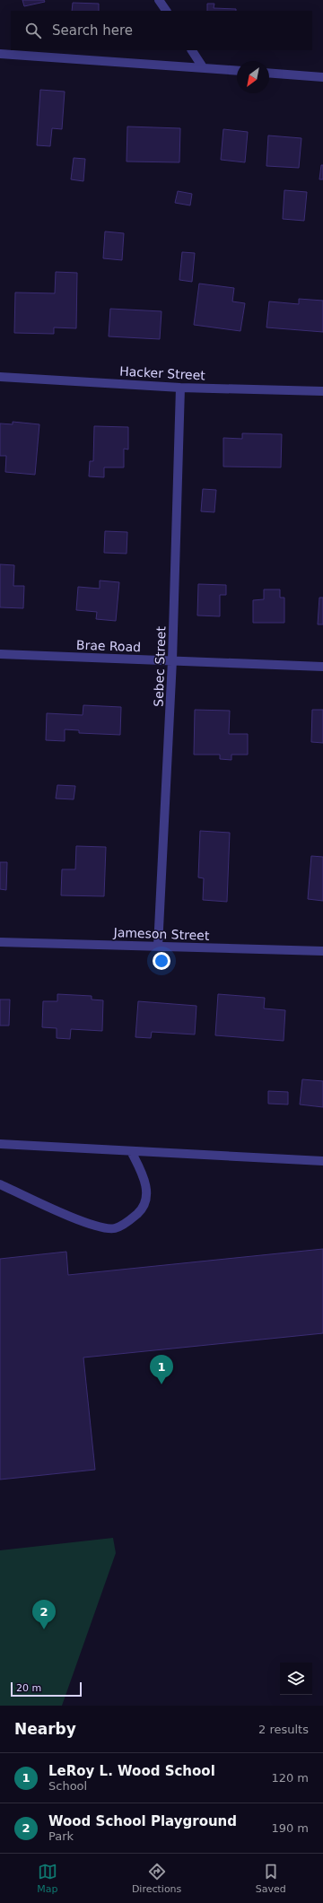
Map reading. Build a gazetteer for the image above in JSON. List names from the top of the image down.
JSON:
{
  "streets": {
    "street": [
      "Hacker Street",
      "Brae Road",
      "Sebec Street",
      "Jameson Street"
    ]
  },
  "crossings": [
    ["Hacker Street", "Sebec Street"],
    ["Brae Road", "Sebec Street"],
    ["Sebec Street", "Jameson Street"]
  ],
  "scale_bar": "20 m",
  "north": "bottom left",
  "page": {
    "search": "Search here",
    "pins": ["1", "2"],
    "scale": "20 m",
    "heading": ["Nearby", "2 results"],
    "list": [
      {
        "mark": "1",
        "name": "LeRoy L. Wood School",
        "note": "School",
        "value": "120 m"
      },
      {
        "mark": "2",
        "name": "Wood School Playground",
        "note": "Park",
        "value": "190 m"
      }
    ],
    "nav": ["Map", "Directions", "Saved"]
  }
}
